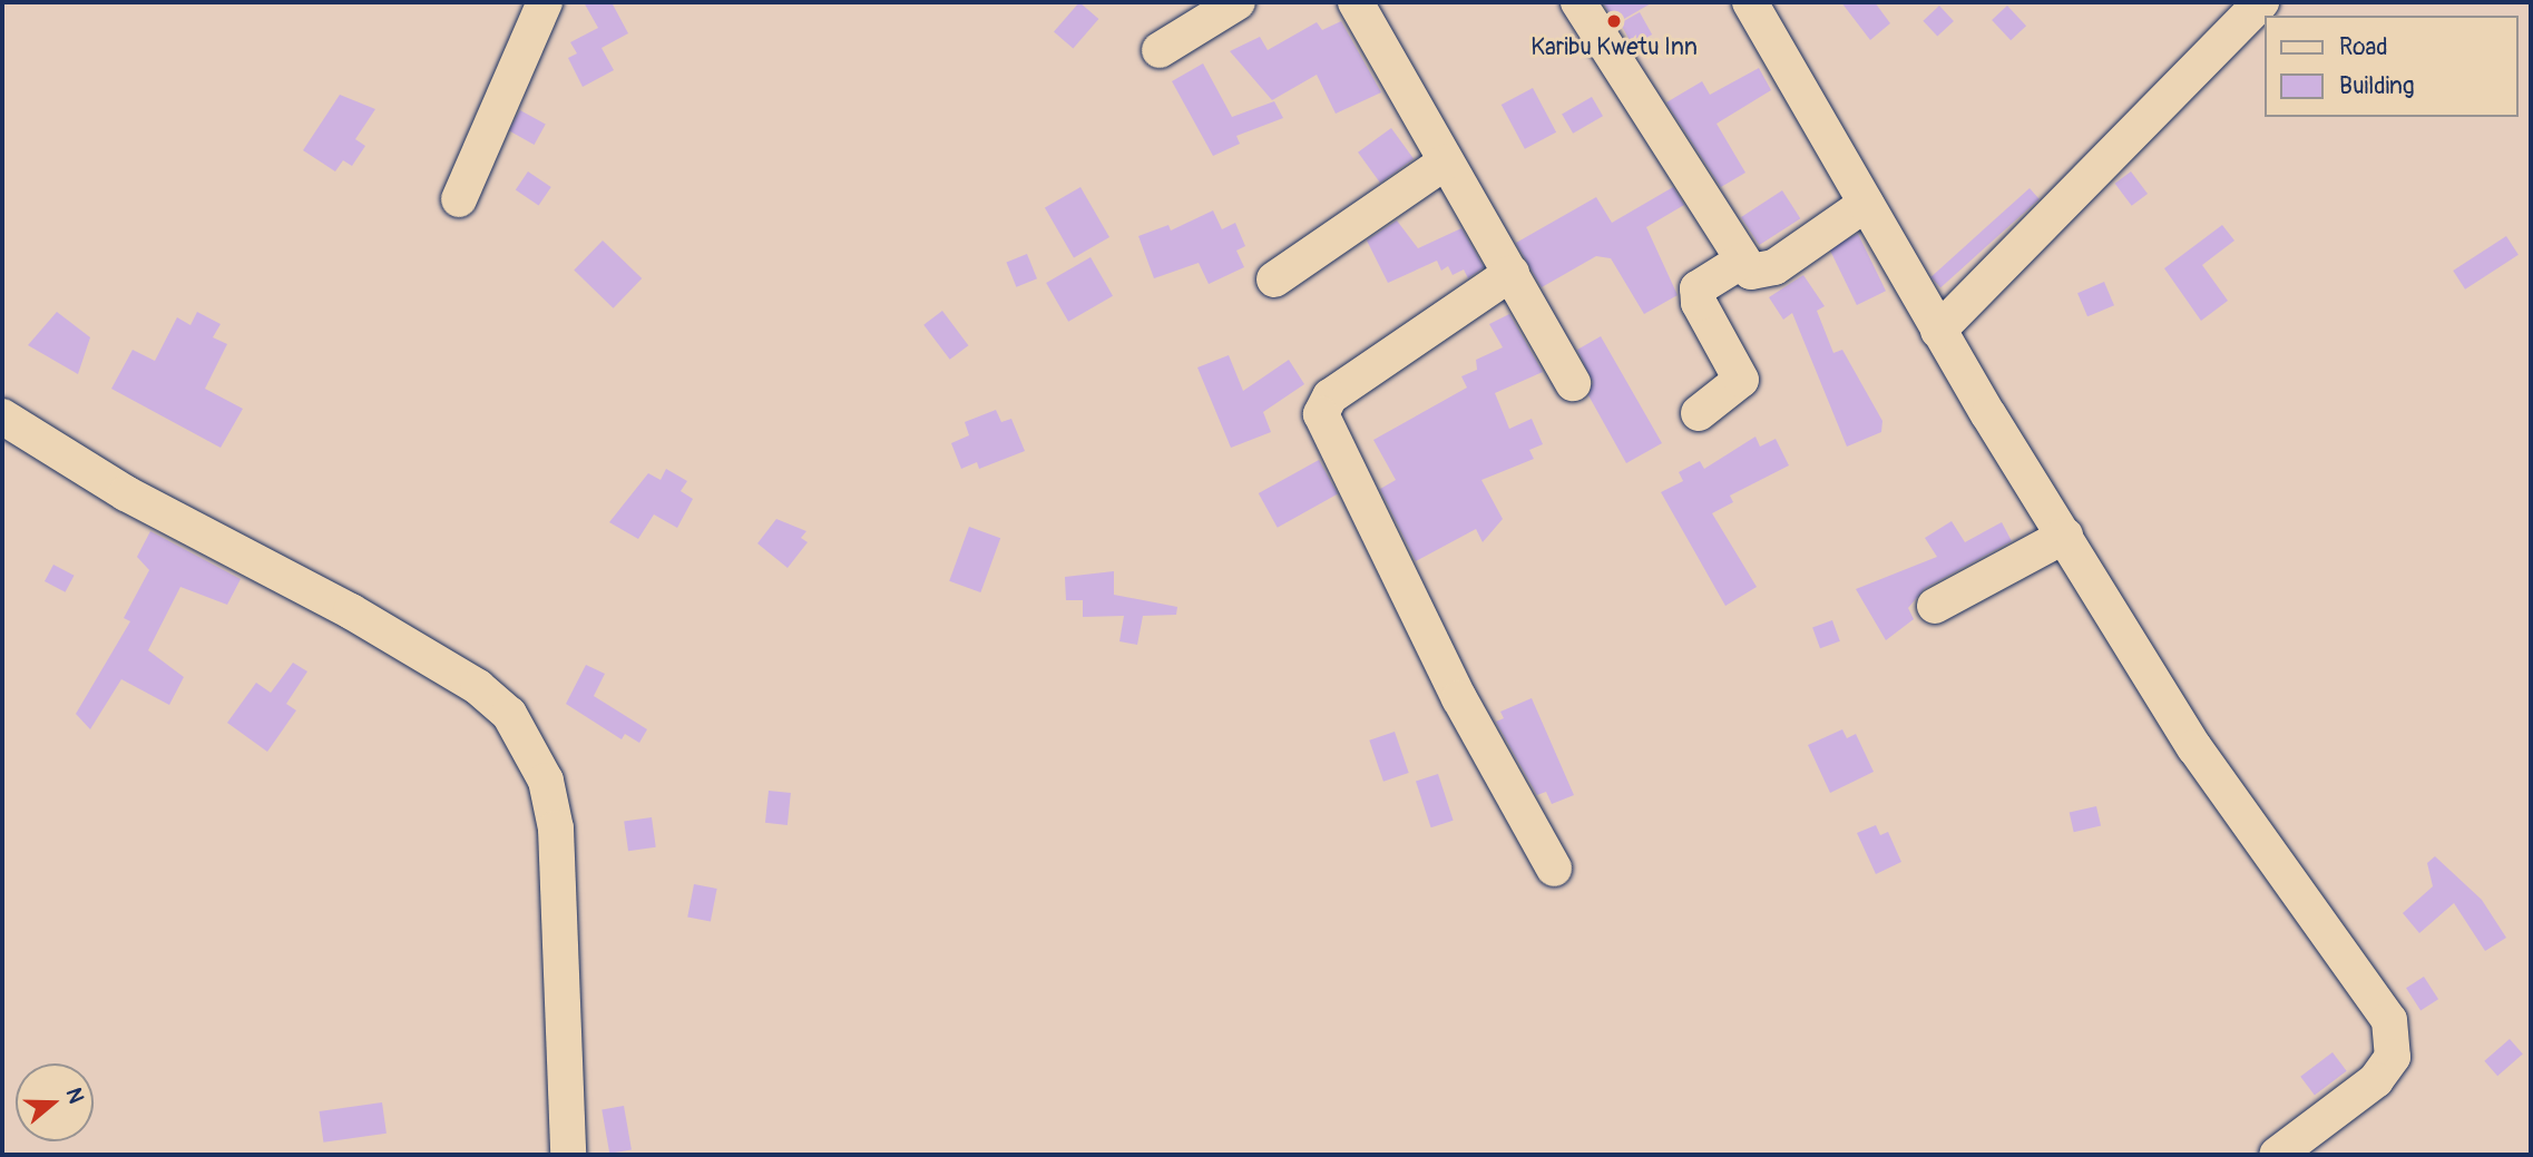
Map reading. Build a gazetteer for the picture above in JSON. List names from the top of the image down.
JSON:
{
  "places": ["Karibu Kwetu Inn"],
  "legend": ["Road", "Building"],
  "north": "right"
}
